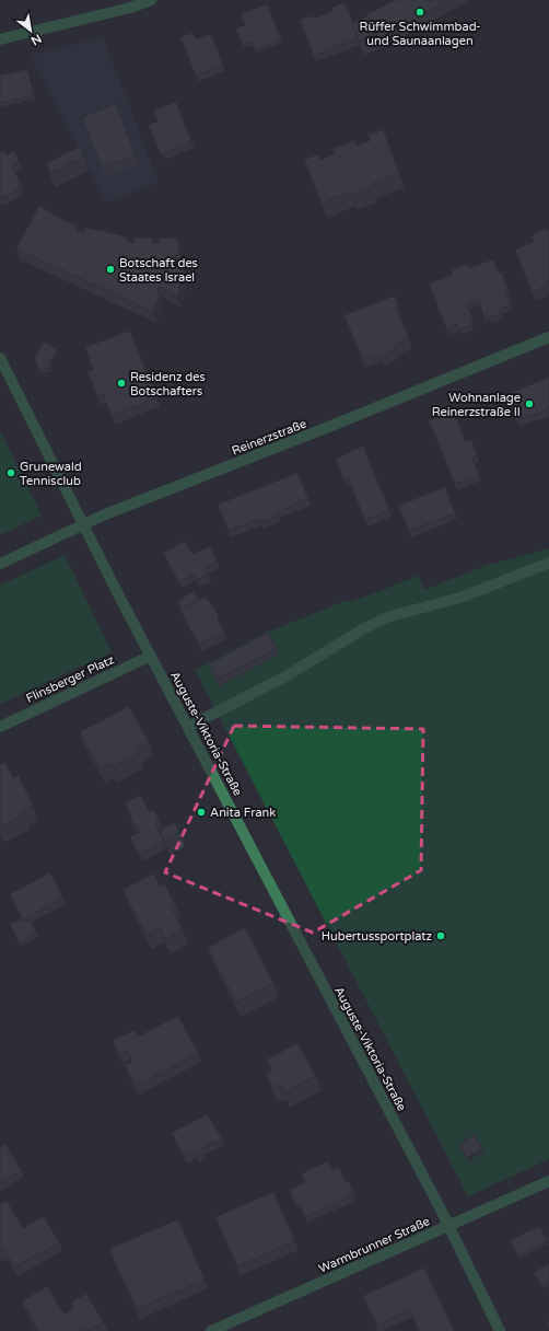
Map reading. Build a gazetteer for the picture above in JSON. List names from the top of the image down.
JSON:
{
  "streets": {
    "street": [
      "Reinerzstraße",
      "Flinsberger Platz",
      "Auguste-Viktoria-Straße",
      "Warmbrunner Straße"
    ]
  },
  "crossings": [
    ["Reinerzstraße", "Auguste-Viktoria-Straße"],
    ["Flinsberger Platz", "Auguste-Viktoria-Straße"],
    ["Auguste-Viktoria-Straße", "Warmbrunner Straße"]
  ],
  "places": [
    "Rüffer Schwimmbad- und Saunaanlagen",
    "Botschaft des Staates Israel",
    "Residenz des Botschafters",
    "Wohnanlage Reinerzstraße II",
    "Grunewald Tennisclub",
    "Anita Frank",
    "Hubertussportplatz"
  ],
  "north": "bottom right"
}
